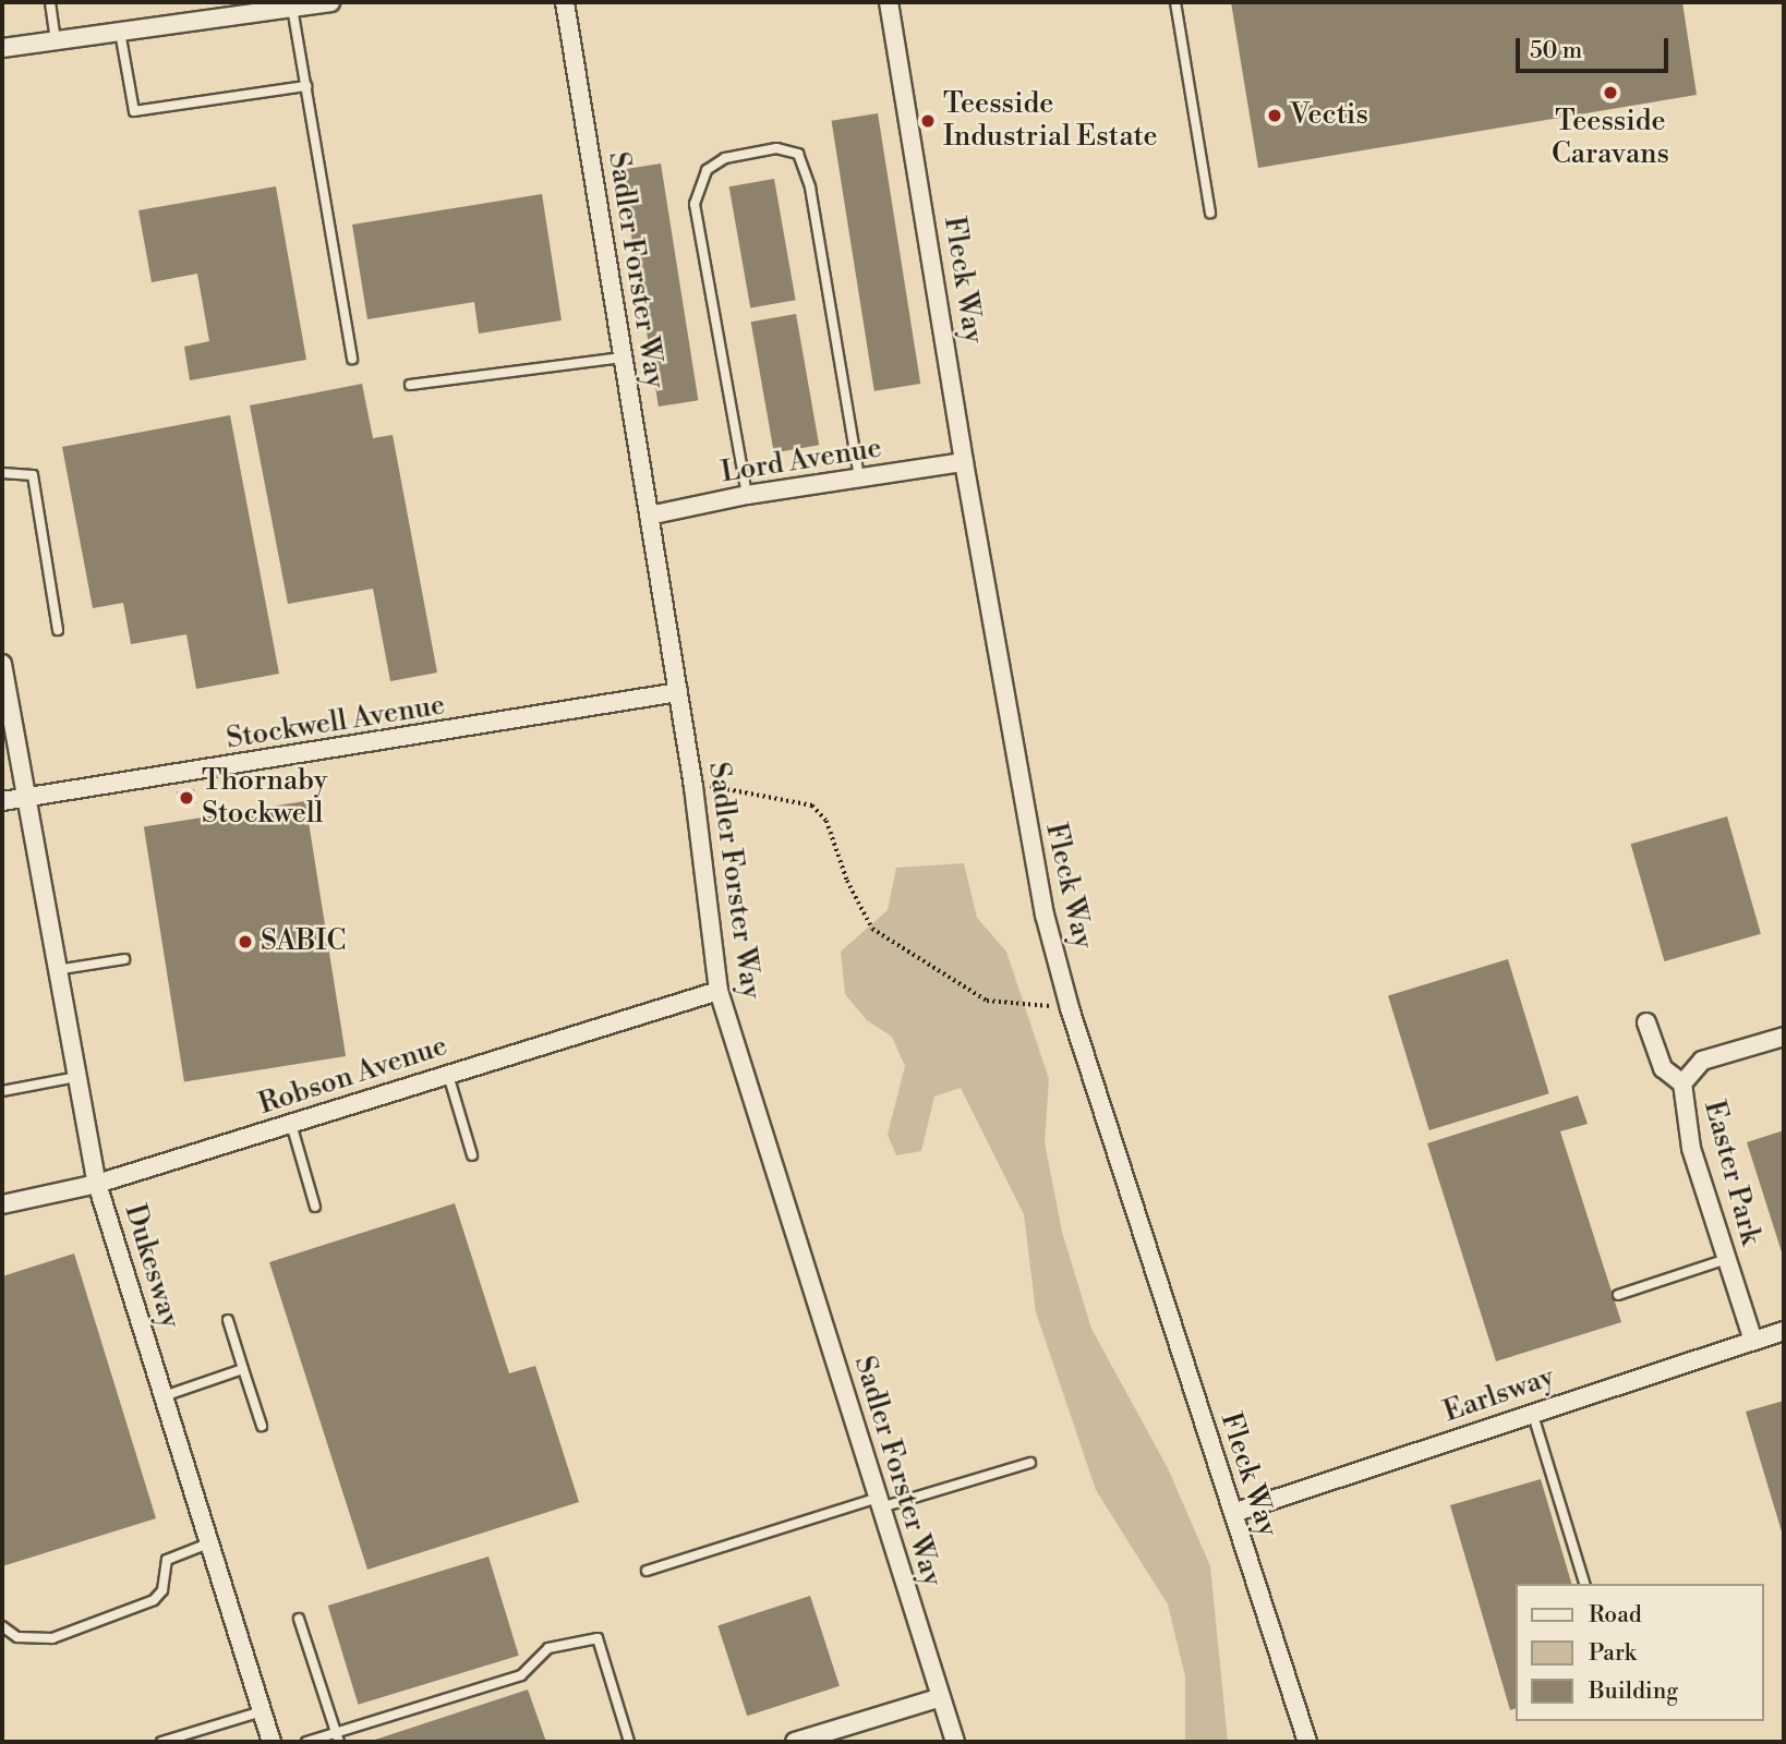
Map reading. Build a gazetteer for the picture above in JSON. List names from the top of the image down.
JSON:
{
  "streets": {
    "street": [
      "Sadler Forster Way",
      "Fleck Way",
      "Lord Avenue",
      "Stockwell Avenue",
      "Robson Avenue",
      "Easter Park",
      "Dukesway",
      "Earlsway"
    ]
  },
  "crossings": [
    ["Sadler Forster Way", "Lord Avenue"],
    ["Sadler Forster Way", "Stockwell Avenue"],
    ["Sadler Forster Way", "Robson Avenue"],
    ["Fleck Way", "Lord Avenue"],
    ["Fleck Way", "Earlsway"],
    ["Stockwell Avenue", "Dukesway"],
    ["Robson Avenue", "Dukesway"],
    ["Easter Park", "Earlsway"]
  ],
  "places": [
    "Teesside Caravans",
    "Vectis",
    "Teesside Industrial Estate",
    "Thornaby Stockwell",
    "SABIC"
  ],
  "legend": ["Road", "Park", "Building"],
  "scale_bar": "50 m"
}
